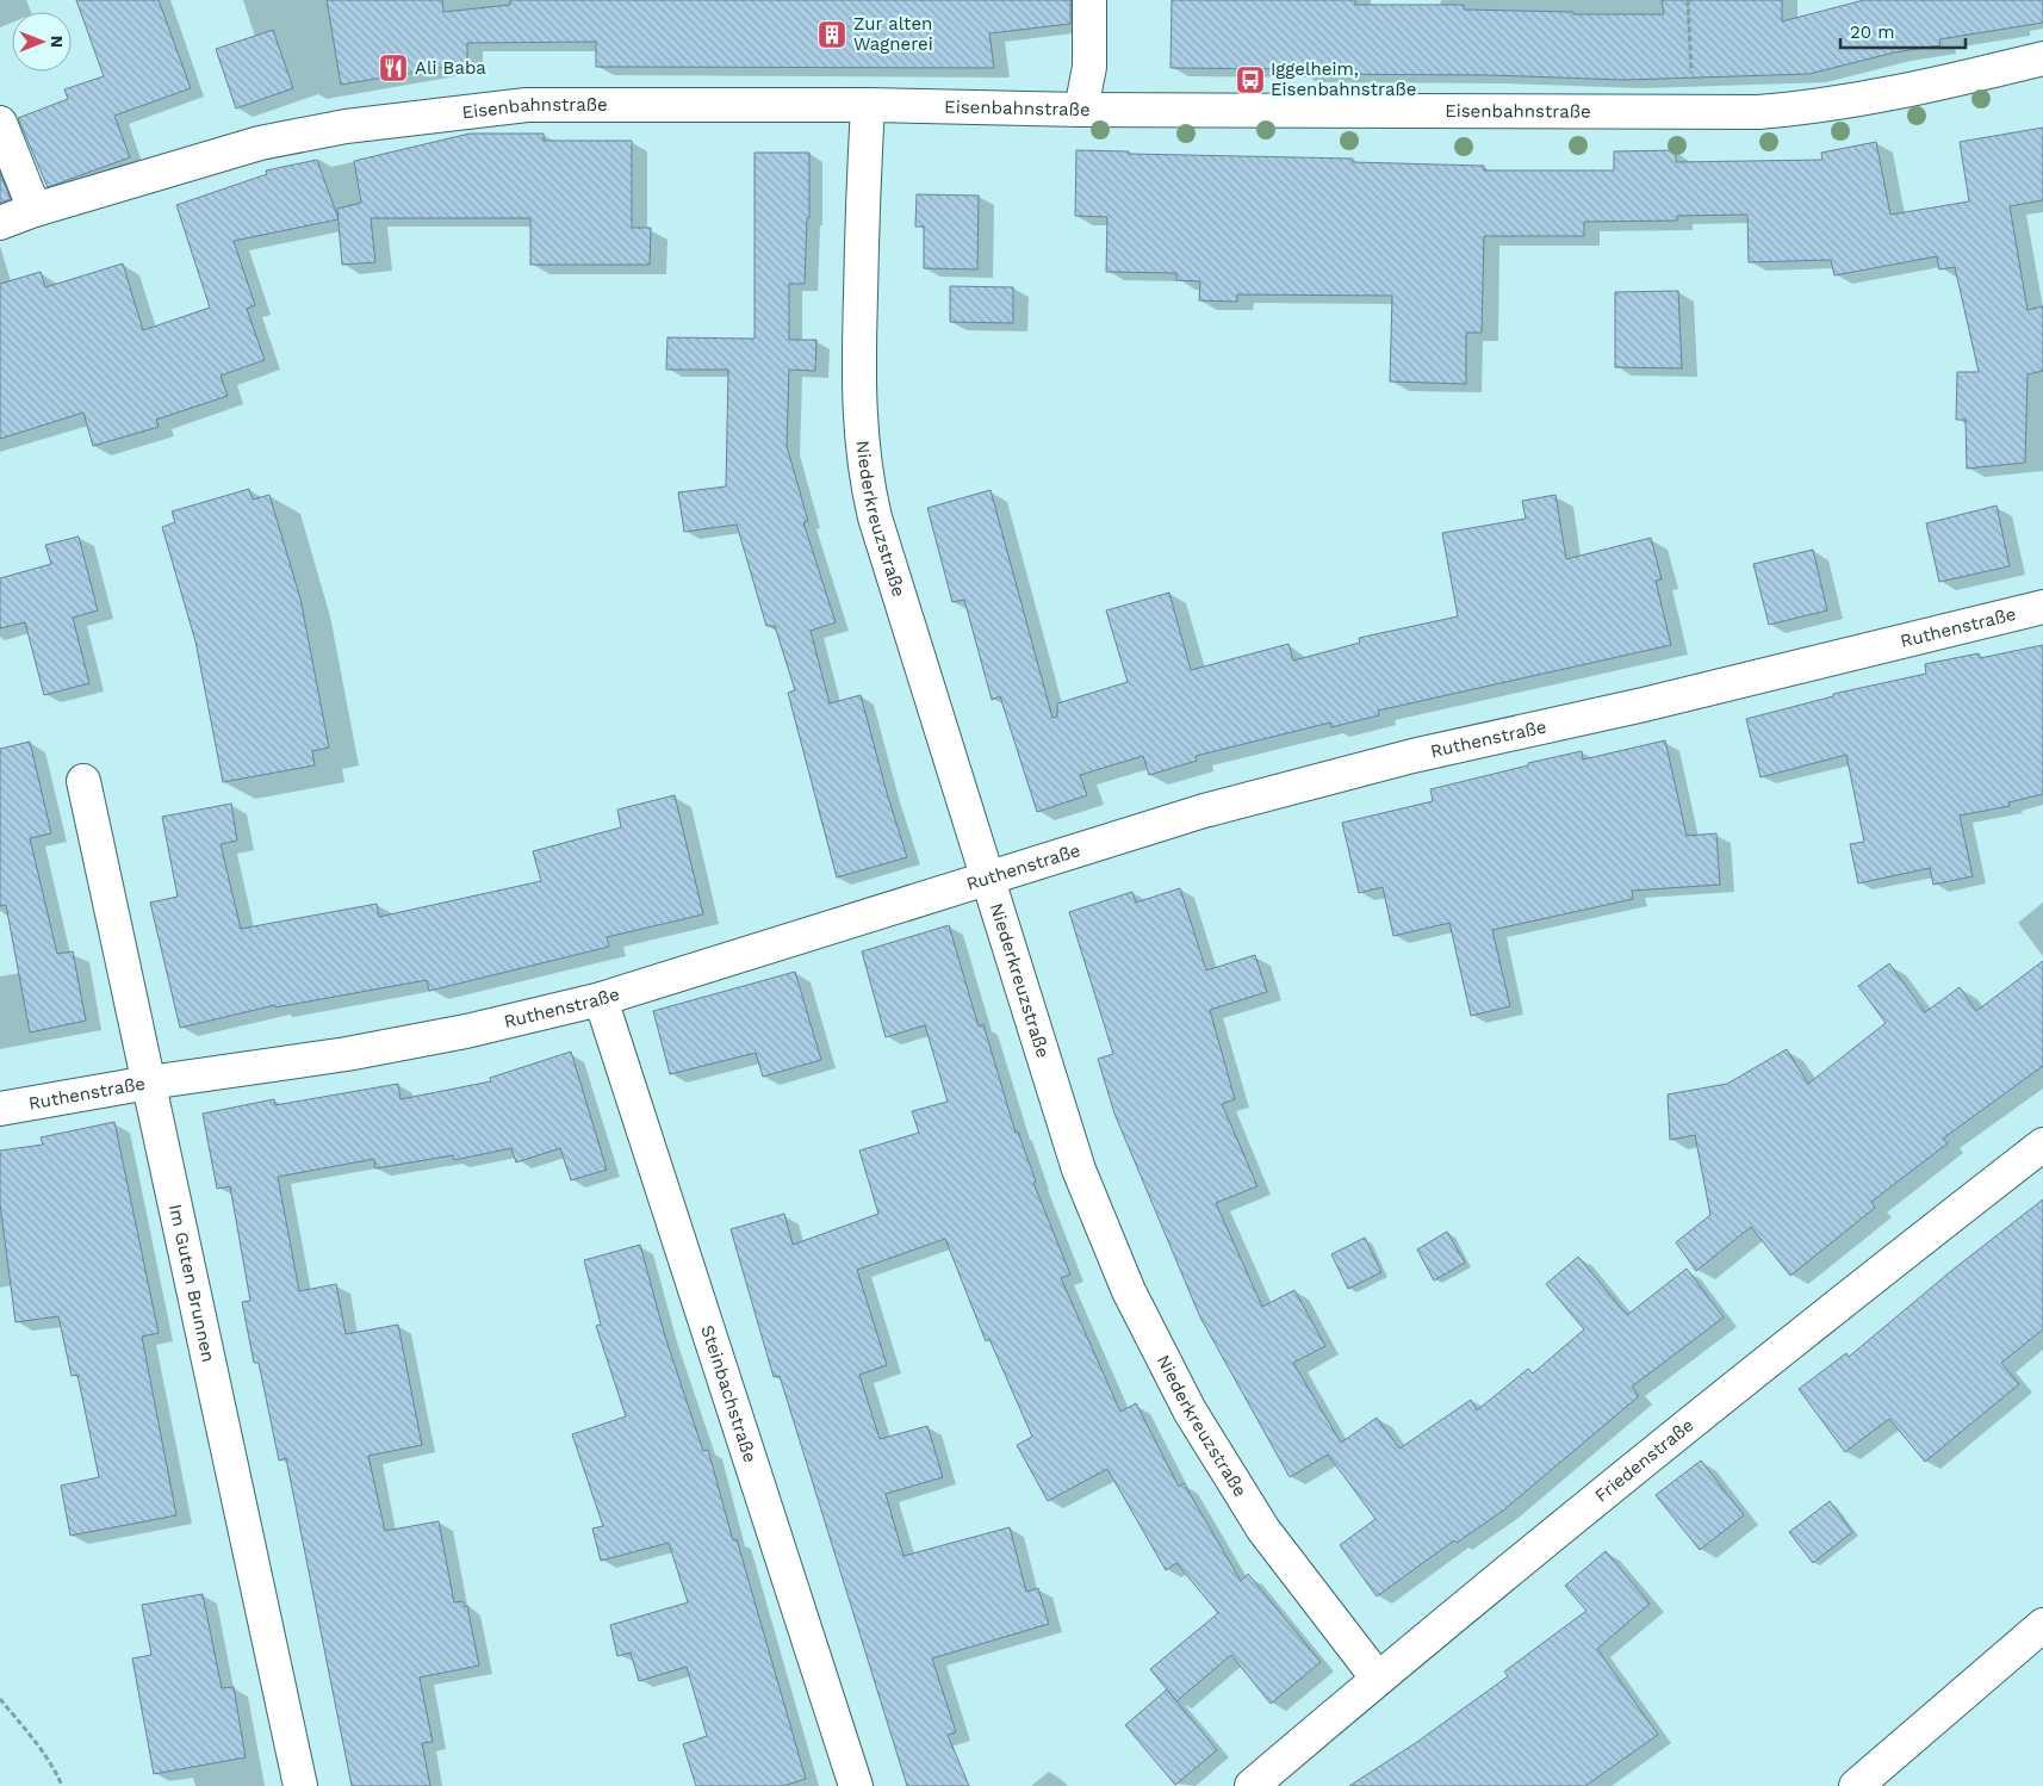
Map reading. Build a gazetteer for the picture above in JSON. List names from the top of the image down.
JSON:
{
  "streets": {
    "street": [
      "Eisenbahnstraße",
      "Niederkreuzstraße",
      "Ruthenstraße",
      "Im Guten Brunnen",
      "Steinbachstraße",
      "Friedenstraße"
    ]
  },
  "crossings": [
    ["Eisenbahnstraße", "Niederkreuzstraße"],
    ["Niederkreuzstraße", "Ruthenstraße"],
    ["Niederkreuzstraße", "Friedenstraße"],
    ["Ruthenstraße", "Im Guten Brunnen"],
    ["Ruthenstraße", "Steinbachstraße"]
  ],
  "places": {
    "building": ["Zur alten Wagnerei"],
    "restaurant": ["Ali Baba"],
    "bus stop": ["Iggelheim, Eisenbahnstraße"]
  },
  "scale_bar": "20 m",
  "north": "right"
}
